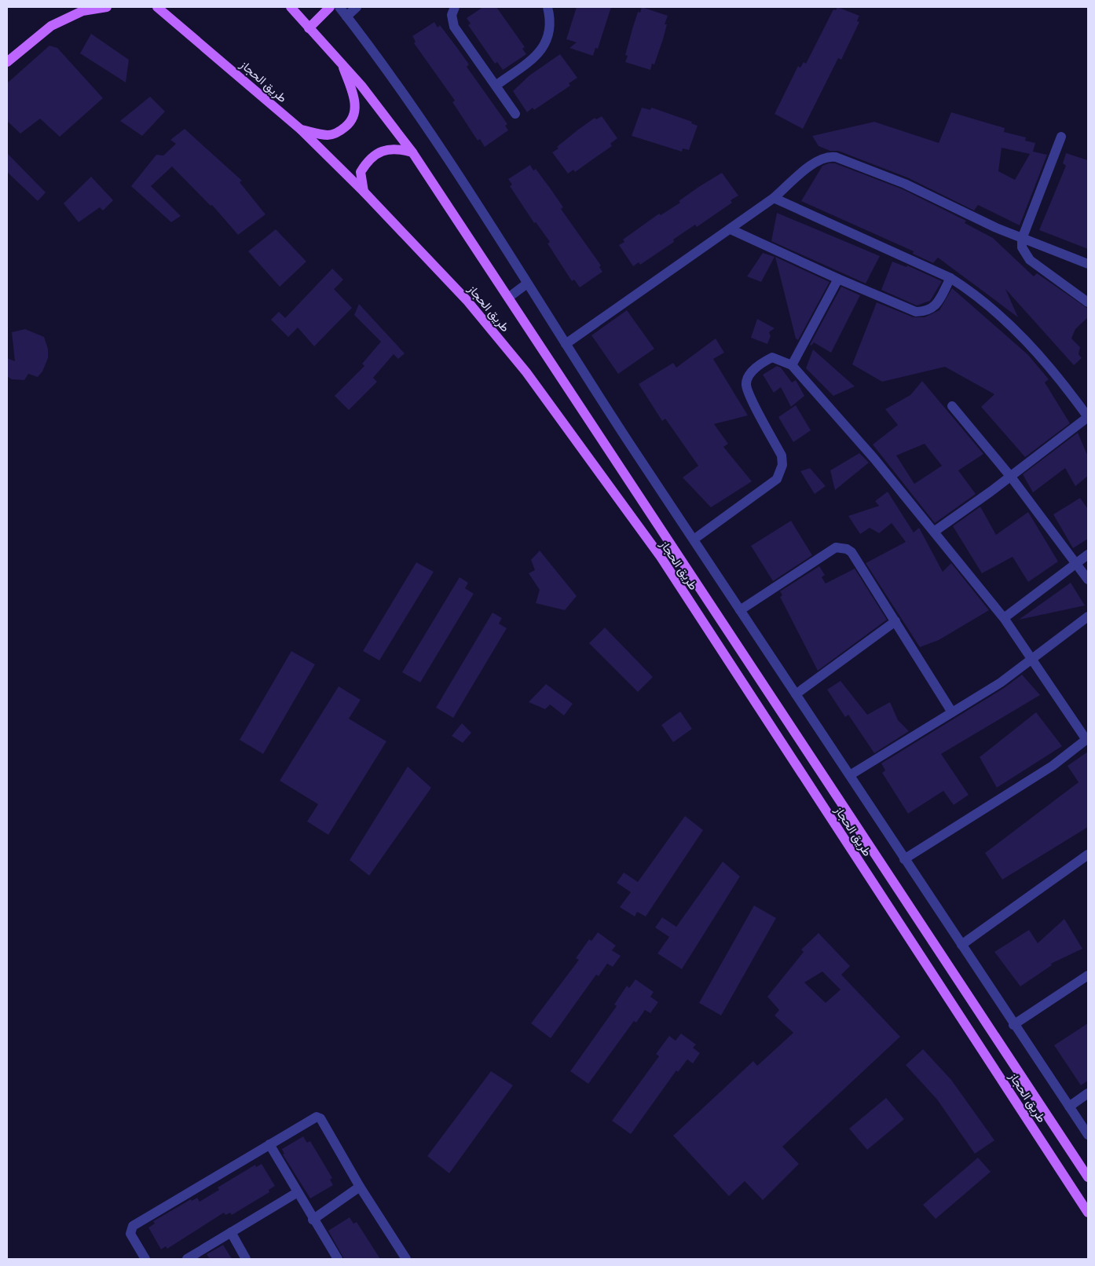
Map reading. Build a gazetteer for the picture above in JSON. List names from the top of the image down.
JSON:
{
  "streets": {
    "main road": ["طريق الحجاز"]
  }
}
